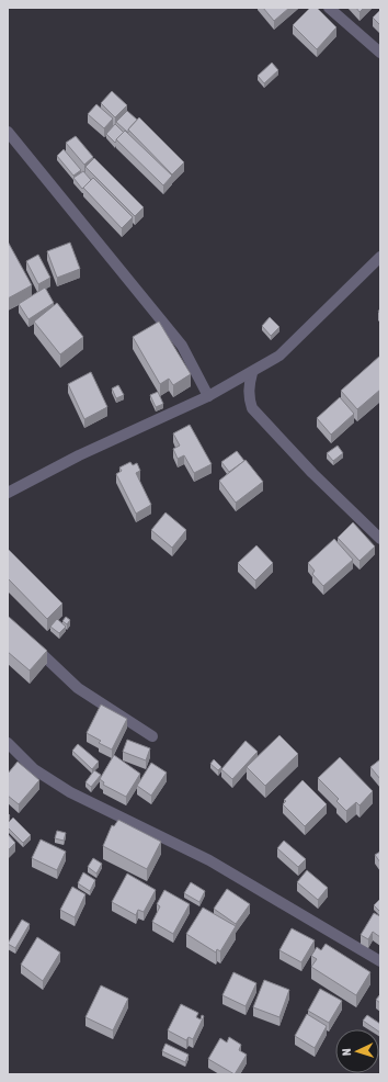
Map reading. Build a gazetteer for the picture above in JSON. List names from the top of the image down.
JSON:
{
  "north": "left"
}
